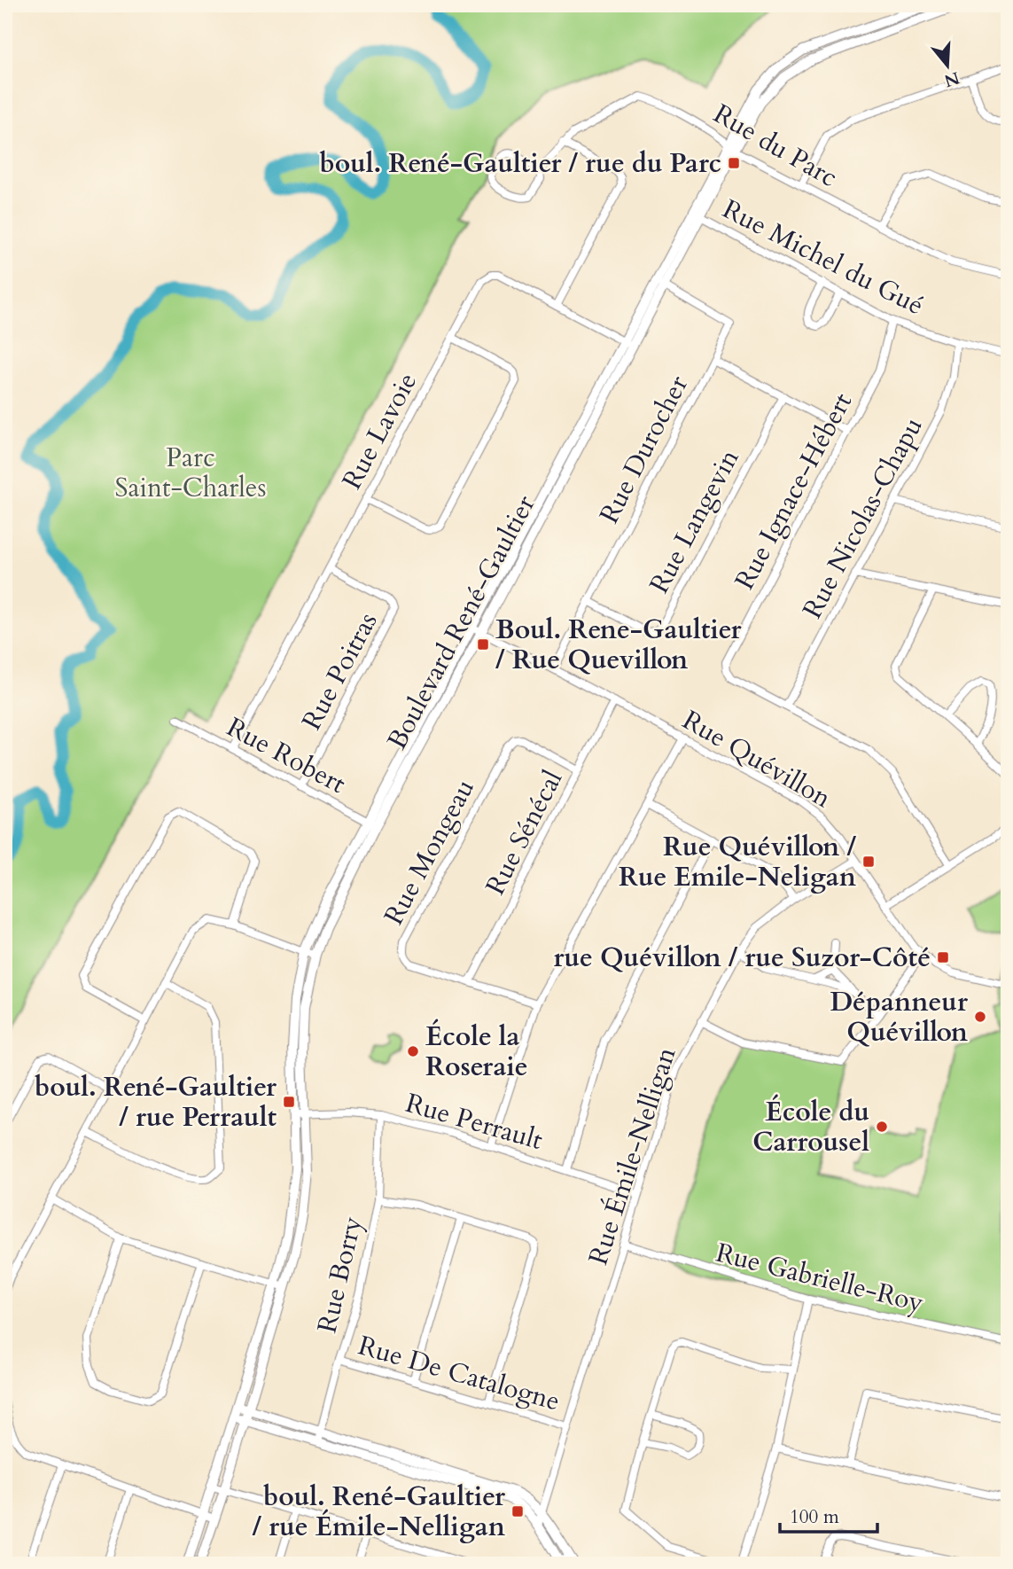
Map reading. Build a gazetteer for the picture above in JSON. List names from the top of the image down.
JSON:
{
  "streets": {
    "street": [
      "Rue du Parc",
      "Rue Michel du Gué",
      "Rue Lavoie",
      "Rue Durocher",
      "Rue Ignace-Hébert",
      "Rue Nicolas-Chapu",
      "Rue Langevin",
      "Boulevard René-Gaultier",
      "Rue Poitras",
      "Rue Robert",
      "Rue Quévillon",
      "Rue Sénécal",
      "Rue Mongeau",
      "Rue Perrault",
      "Rue Émile-Nelligan",
      "Rue Borry",
      "Rue Gabrielle-Roy",
      "Rue De Catalogne"
    ]
  },
  "crossings": [
    ["Rue du Parc", "Boulevard René-Gaultier"],
    ["Rue Michel du Gué", "Rue Ignace-Hébert"],
    ["Rue Michel du Gué", "Rue Nicolas-Chapu"],
    ["Rue Michel du Gué", "Boulevard René-Gaultier"],
    ["Rue Lavoie", "Boulevard René-Gaultier"],
    ["Rue Lavoie", "Rue Poitras"],
    ["Rue Lavoie", "Rue Robert"],
    ["Rue Durocher", "Rue Langevin"],
    ["Rue Durocher", "Boulevard René-Gaultier"],
    ["Rue Durocher", "Rue Quévillon"],
    ["Rue Ignace-Hébert", "Rue Nicolas-Chapu"],
    ["Boulevard René-Gaultier", "Rue Robert"],
    ["Boulevard René-Gaultier", "Rue Quévillon"],
    ["Boulevard René-Gaultier", "Rue Perrault"],
    ["Rue Poitras", "Rue Robert"],
    ["Rue Quévillon", "Rue Sénécal"],
    ["Rue Quévillon", "Rue Émile-Nelligan"],
    ["Rue Sénécal", "Rue Mongeau"],
    ["Rue Perrault", "Rue Émile-Nelligan"],
    ["Rue Perrault", "Rue Borry"],
    ["Rue Émile-Nelligan", "Rue Gabrielle-Roy"],
    ["Rue Émile-Nelligan", "Rue De Catalogne"],
    ["Rue Borry", "Rue De Catalogne"]
  ],
  "parks": ["Parc Saint-Charles"],
  "places": {
    "transit": [
      "boul. René-Gaultier / rue du Parc",
      "Boul. Rene-Gaultier / Rue Quevillon",
      "Rue Quévillon / Rue Emile-Neligan",
      "rue Quévillon / rue Suzor-Côté",
      "boul. René-Gaultier / rue Perrault",
      "boul. René-Gaultier / rue Émile-Nelligan"
    ],
    "other": ["Dépanneur Quévillon", "École la Roseraie", "École du Carrousel"]
  },
  "scale_bar": "100 m",
  "north": "bottom"
}
